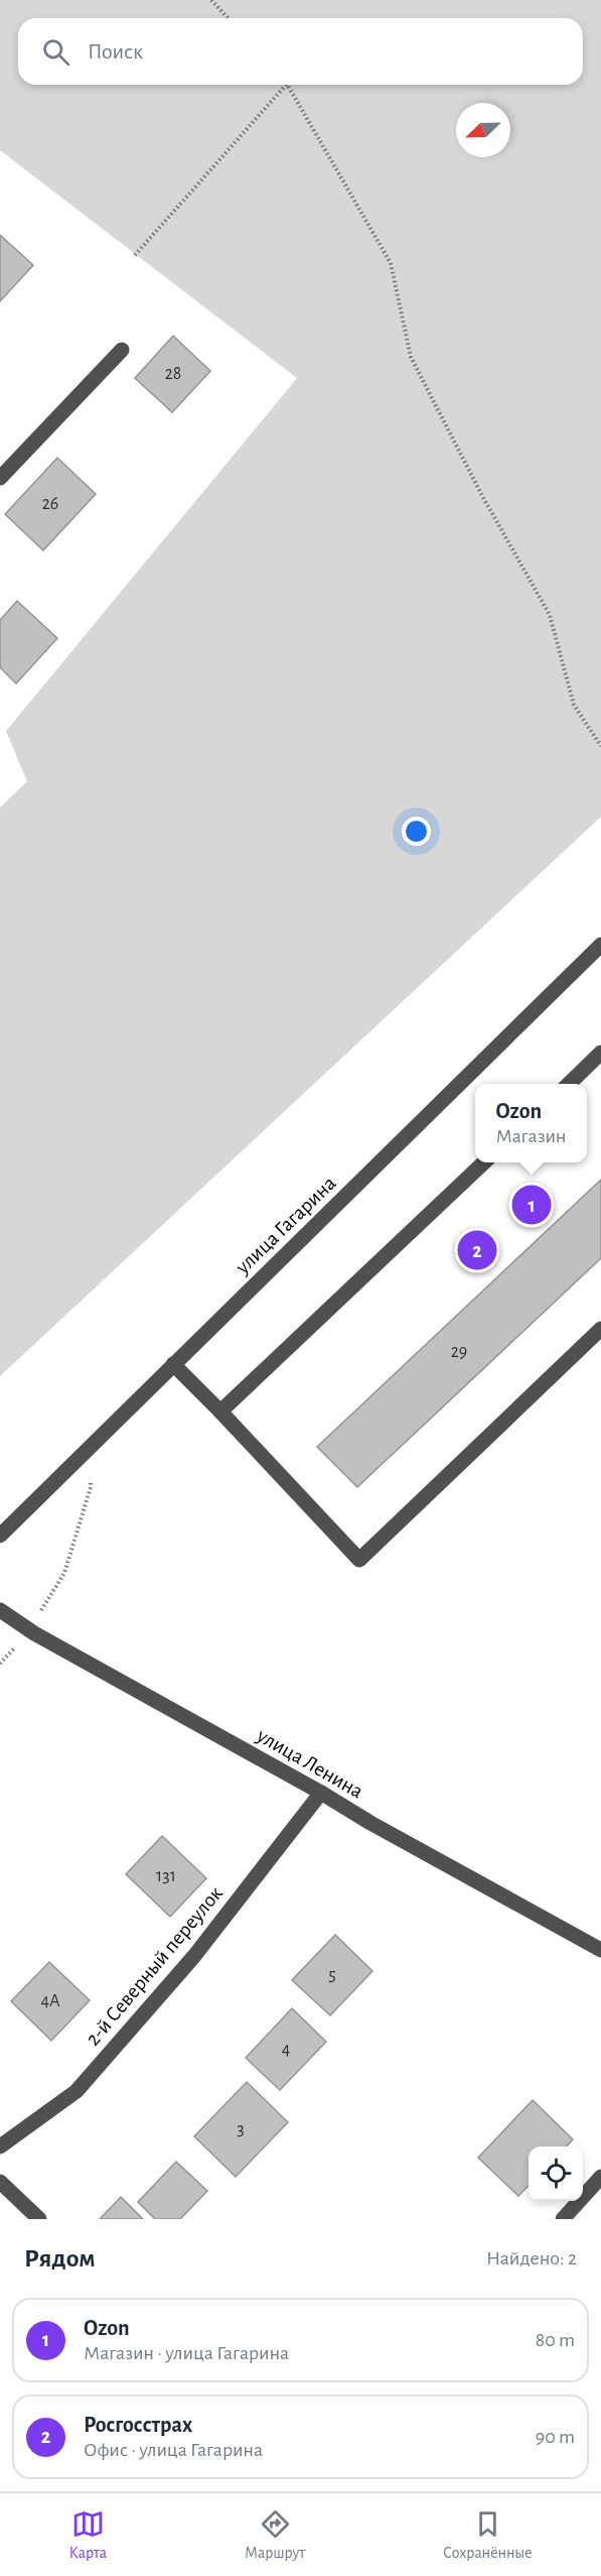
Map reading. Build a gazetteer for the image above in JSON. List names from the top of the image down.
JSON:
{
  "streets": {
    "street": ["улица Гагарина", "улица Ленина", "2-й Северный переулок"]
  },
  "crossings": [
    ["улица Ленина", "2-й Северный переулок"]
  ],
  "house_numbers": [
    "28",
    "26",
    "29",
    "131",
    "5",
    "4А",
    "4",
    "3"
  ],
  "north": "bottom left",
  "page": {
    "search": "Поиск",
    "popup": ["Ozon", "Магазин"],
    "pins": ["1", "2"],
    "heading": ["Рядом", "Найдено: 2"],
    "list": [
      {
        "mark": "1",
        "name": "Ozon",
        "note": "Магазин · улица Гагарина",
        "value": "80 m"
      },
      {
        "mark": "2",
        "name": "Росгосстрах",
        "note": "Офис · улица Гагарина",
        "value": "90 m"
      }
    ],
    "nav": ["Карта", "Маршрут", "Сохранённые"]
  }
}
